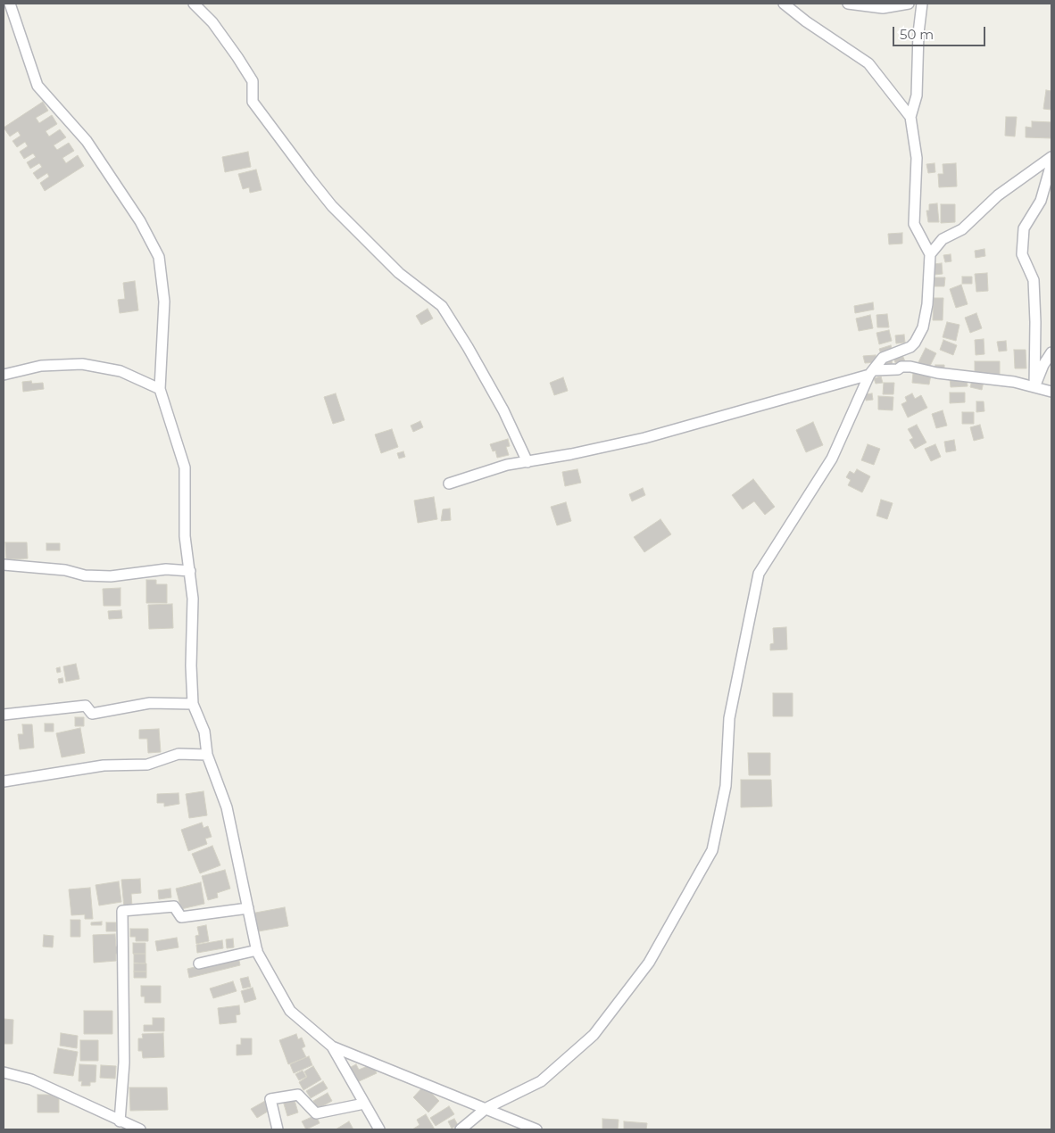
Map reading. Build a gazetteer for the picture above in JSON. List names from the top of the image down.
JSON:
{
  "scale_bar": "50 m"
}
